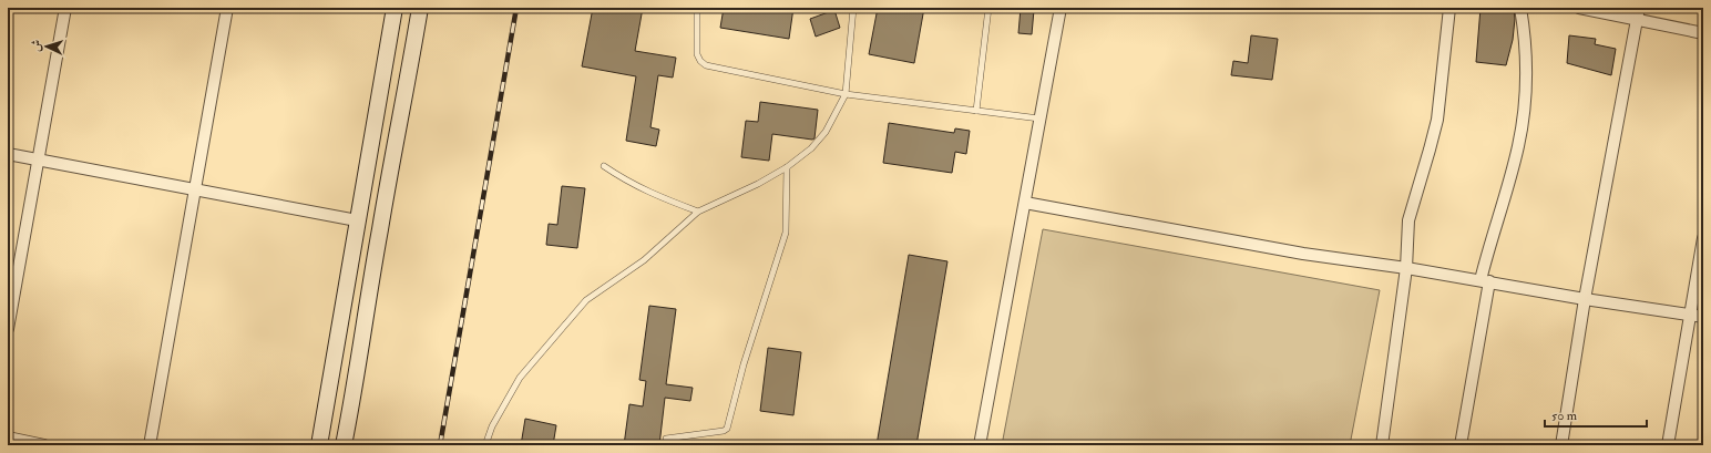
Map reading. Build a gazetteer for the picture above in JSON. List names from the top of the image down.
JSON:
{
  "scale_bar": "50 m",
  "north": "left"
}
